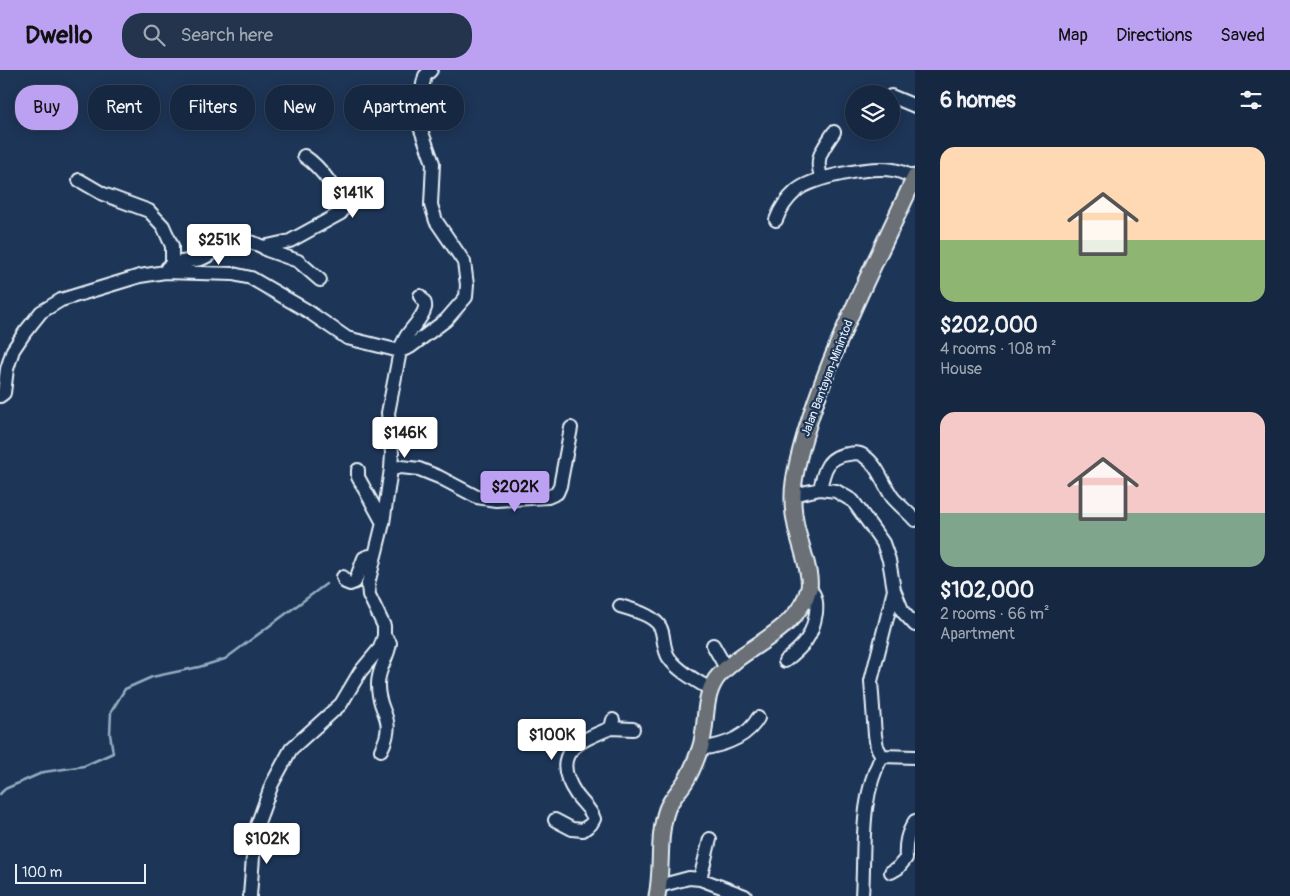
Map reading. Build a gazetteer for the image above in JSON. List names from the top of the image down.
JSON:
{
  "streets": {
    "main road": ["Jalan Bantayan-Minintod"]
  },
  "scale_bar": "100 m",
  "page": {
    "header": "Dwello",
    "search": "Search here",
    "nav": ["Map", "Directions", "Saved"],
    "heading": "6 homes",
    "chip": [
      "Buy",
      "Rent",
      "Filters",
      "New",
      "Apartment"
    ],
    "list": [
      {
        "name": "$202,000",
        "note": "4 rooms · 108 m² · House"
      },
      {
        "name": "$102,000",
        "note": "2 rooms · 66 m² · Apartment"
      }
    ],
    "price": [
      "$141K",
      "$251K",
      "$146K",
      "$202K",
      "$100K",
      "$102K"
    ],
    "scale": "100 m"
  }
}
